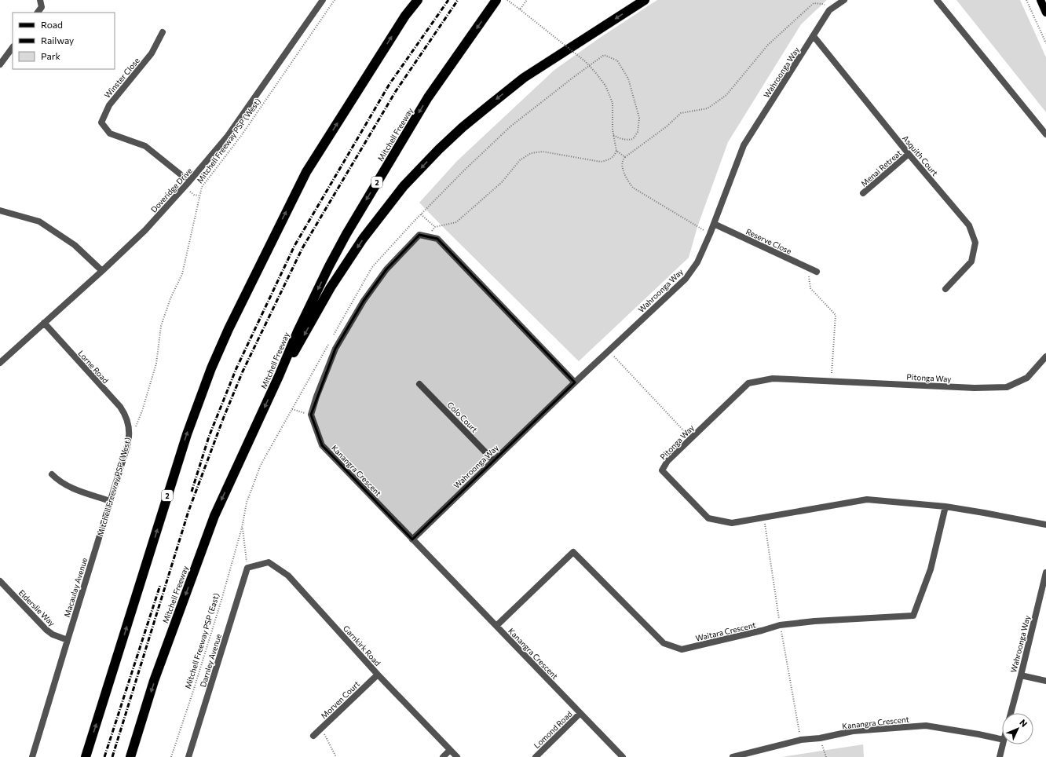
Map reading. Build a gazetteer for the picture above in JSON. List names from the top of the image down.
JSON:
{
  "streets": {
    "highway": ["Mitchell Freeway", "2"],
    "street": [
      "Wahroonga Way",
      "Winster Close",
      "Asquith Court",
      "Menai Retreat",
      "Doveridge Drive",
      "Reserve Close",
      "Lorne Road",
      "Pitonga Way",
      "Colo Court",
      "Kanangra Crescent",
      "Macaulay Avenue",
      "Elderslie Way",
      "Waitara Crescent",
      "Garnkirk Road",
      "Darnley Avenue",
      "Morven Court",
      "Lomond Road"
    ],
    "path": ["Mitchell Freeway PSP (West)", "Mitchell Freeway PSP (East)"]
  },
  "crossings": [
    ["Wahroonga Way", "Asquith Court"],
    ["Wahroonga Way", "Reserve Close"],
    ["Wahroonga Way", "Colo Court"],
    ["Wahroonga Way", "Kanangra Crescent"],
    ["Winster Close", "Doveridge Drive"],
    ["Asquith Court", "Menai Retreat"],
    ["Doveridge Drive", "Lorne Road"],
    ["Lorne Road", "Macaulay Avenue"],
    ["Pitonga Way", "Waitara Crescent"],
    ["Kanangra Crescent", "Waitara Crescent"],
    ["Kanangra Crescent", "Lomond Road"],
    ["Macaulay Avenue", "Elderslie Way"],
    ["Mitchell Freeway PSP (East)", "Garnkirk Road"],
    ["Mitchell Freeway PSP (East)", "Darnley Avenue"],
    ["Garnkirk Road", "Darnley Avenue"],
    ["Garnkirk Road", "Morven Court"]
  ],
  "legend": ["Road", "Railway", "Park"],
  "north": "top right"
}
